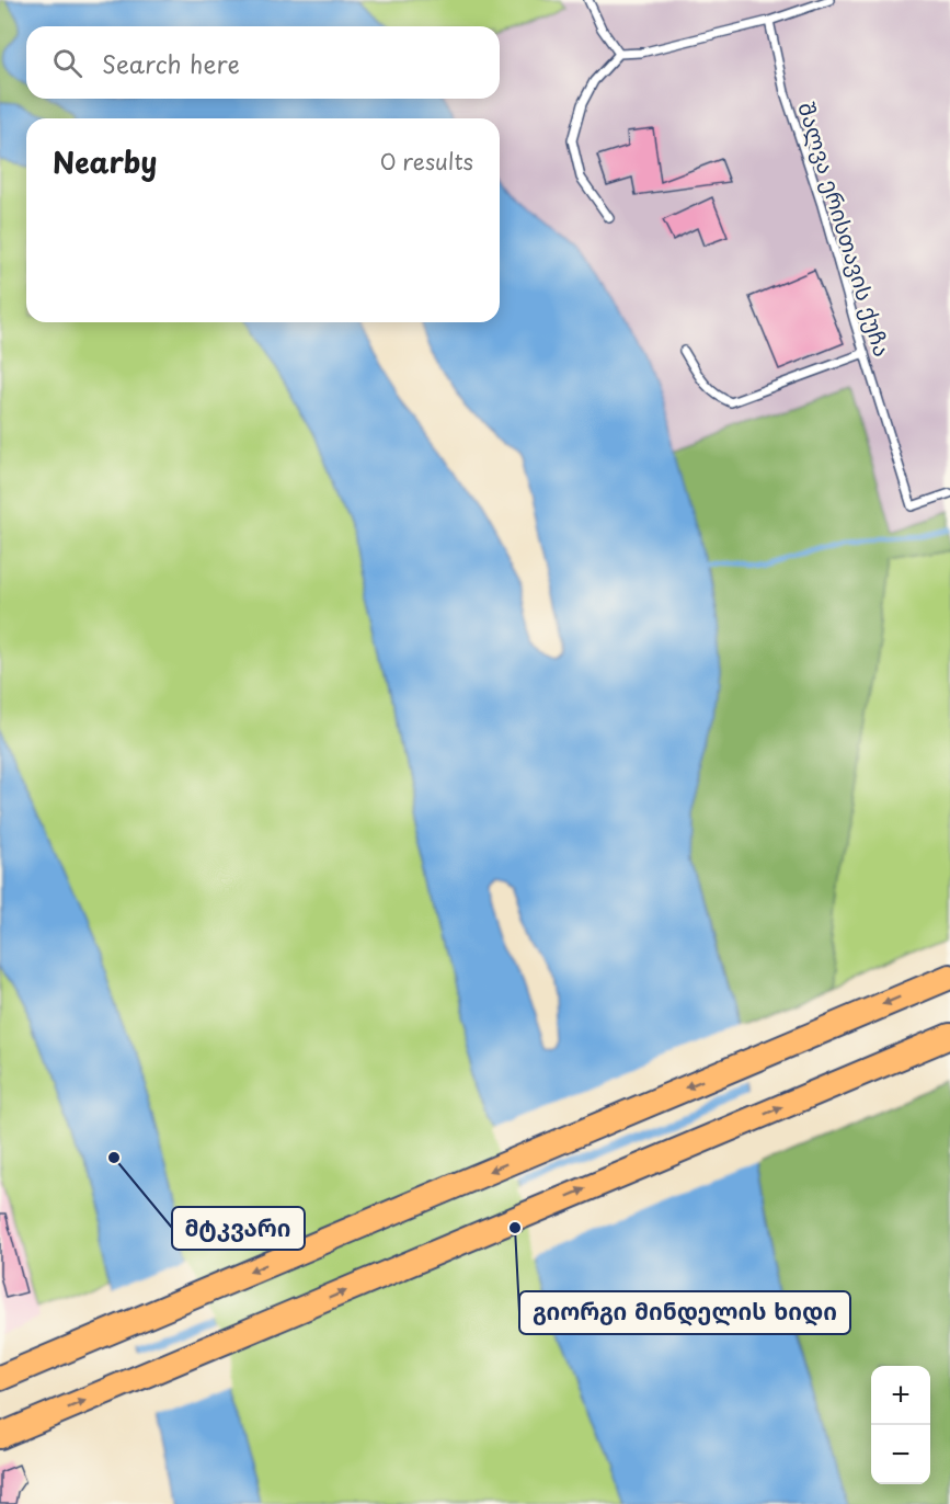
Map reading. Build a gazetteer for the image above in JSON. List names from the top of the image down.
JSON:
{
  "streets": {
    "lane": ["შალვა ერისთავის ქუჩა"]
  },
  "places": ["მტკვარი", "გიორგი მინდელის ხიდი"],
  "page": {
    "search": "Search here",
    "heading": ["Nearby", "0 results"],
    "map_buttons": ["+", "−"]
  }
}
